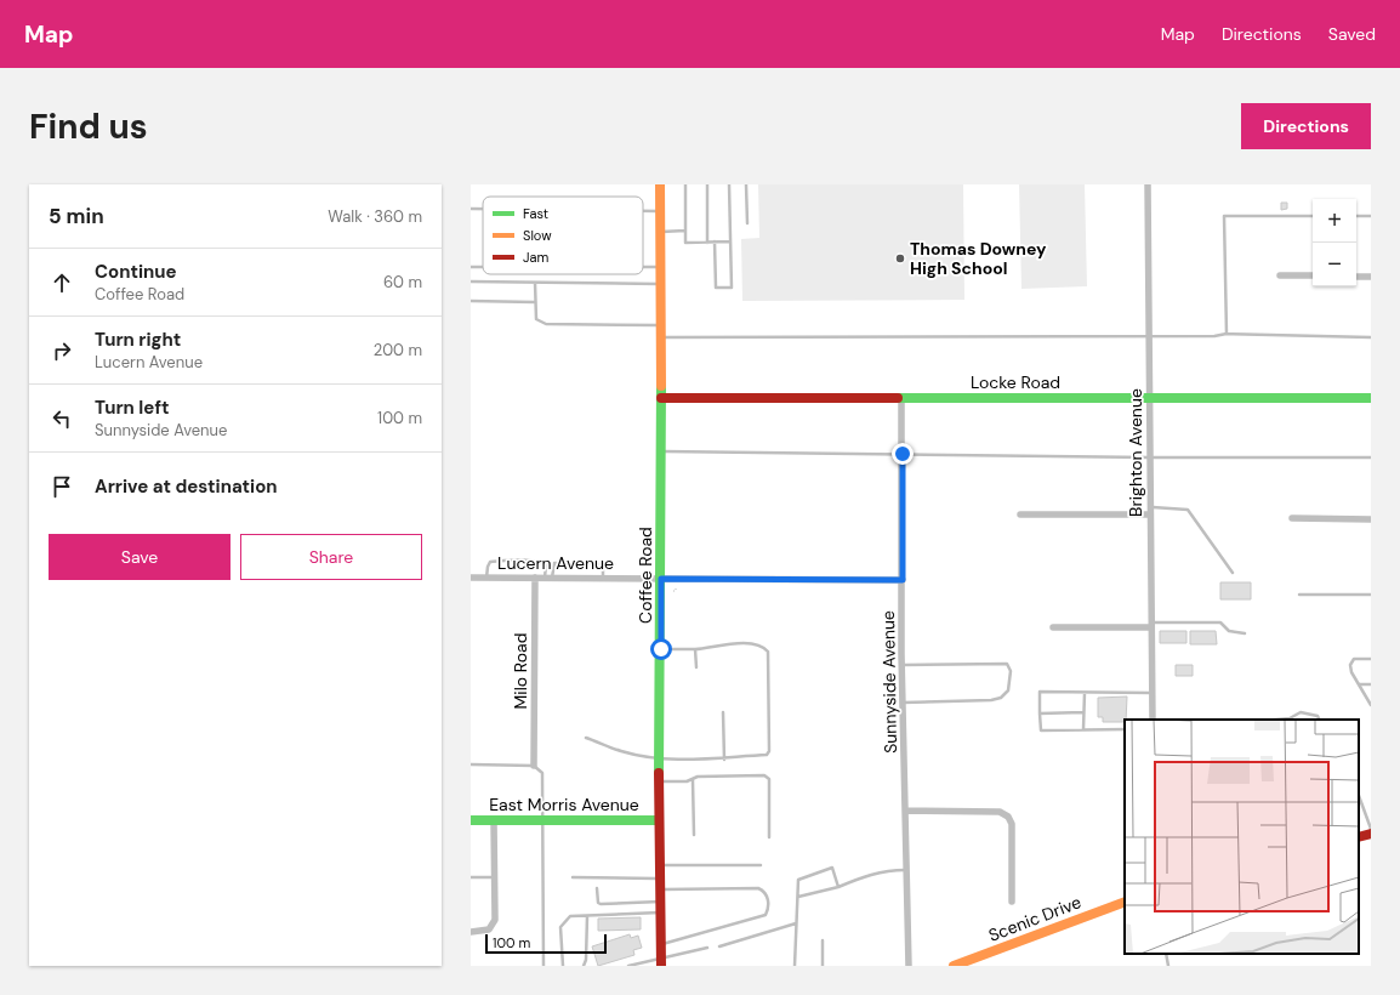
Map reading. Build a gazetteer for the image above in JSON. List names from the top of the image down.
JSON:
{
  "streets": {
    "main road": [
      "Locke Road",
      "Coffee Road",
      "East Morris Avenue",
      "Scenic Drive"
    ],
    "street": [
      "Brighton Avenue",
      "Lucern Avenue",
      "Milo Road",
      "Sunnyside Avenue"
    ]
  },
  "crossings": [
    ["Locke Road", "Brighton Avenue"],
    ["Locke Road", "Coffee Road"],
    ["Locke Road", "Sunnyside Avenue"],
    ["Lucern Avenue", "Coffee Road"],
    ["Lucern Avenue", "Milo Road"],
    ["Lucern Avenue", "Sunnyside Avenue"],
    ["Coffee Road", "East Morris Avenue"]
  ],
  "places": ["Thomas Downey High School"],
  "legend": ["Fast", "Slow", "Jam"],
  "scale_bar": "100 m",
  "page": {
    "header": "Map",
    "nav": ["Map", "Directions", "Saved"],
    "buttons": [
      "Directions",
      ["Save", "Share"]
    ],
    "title": "Find us",
    "heading": ["5 min", "Walk · 360 m"],
    "map_buttons": ["+", "−"],
    "list": [
      ["Continue", "Coffee Road", "60 m"],
      ["Turn right", "Lucern Avenue", "200 m"],
      ["Turn left", "Sunnyside Avenue", "100 m"],
      "Arrive at destination"
    ],
    "scale": "100 m"
  }
}
